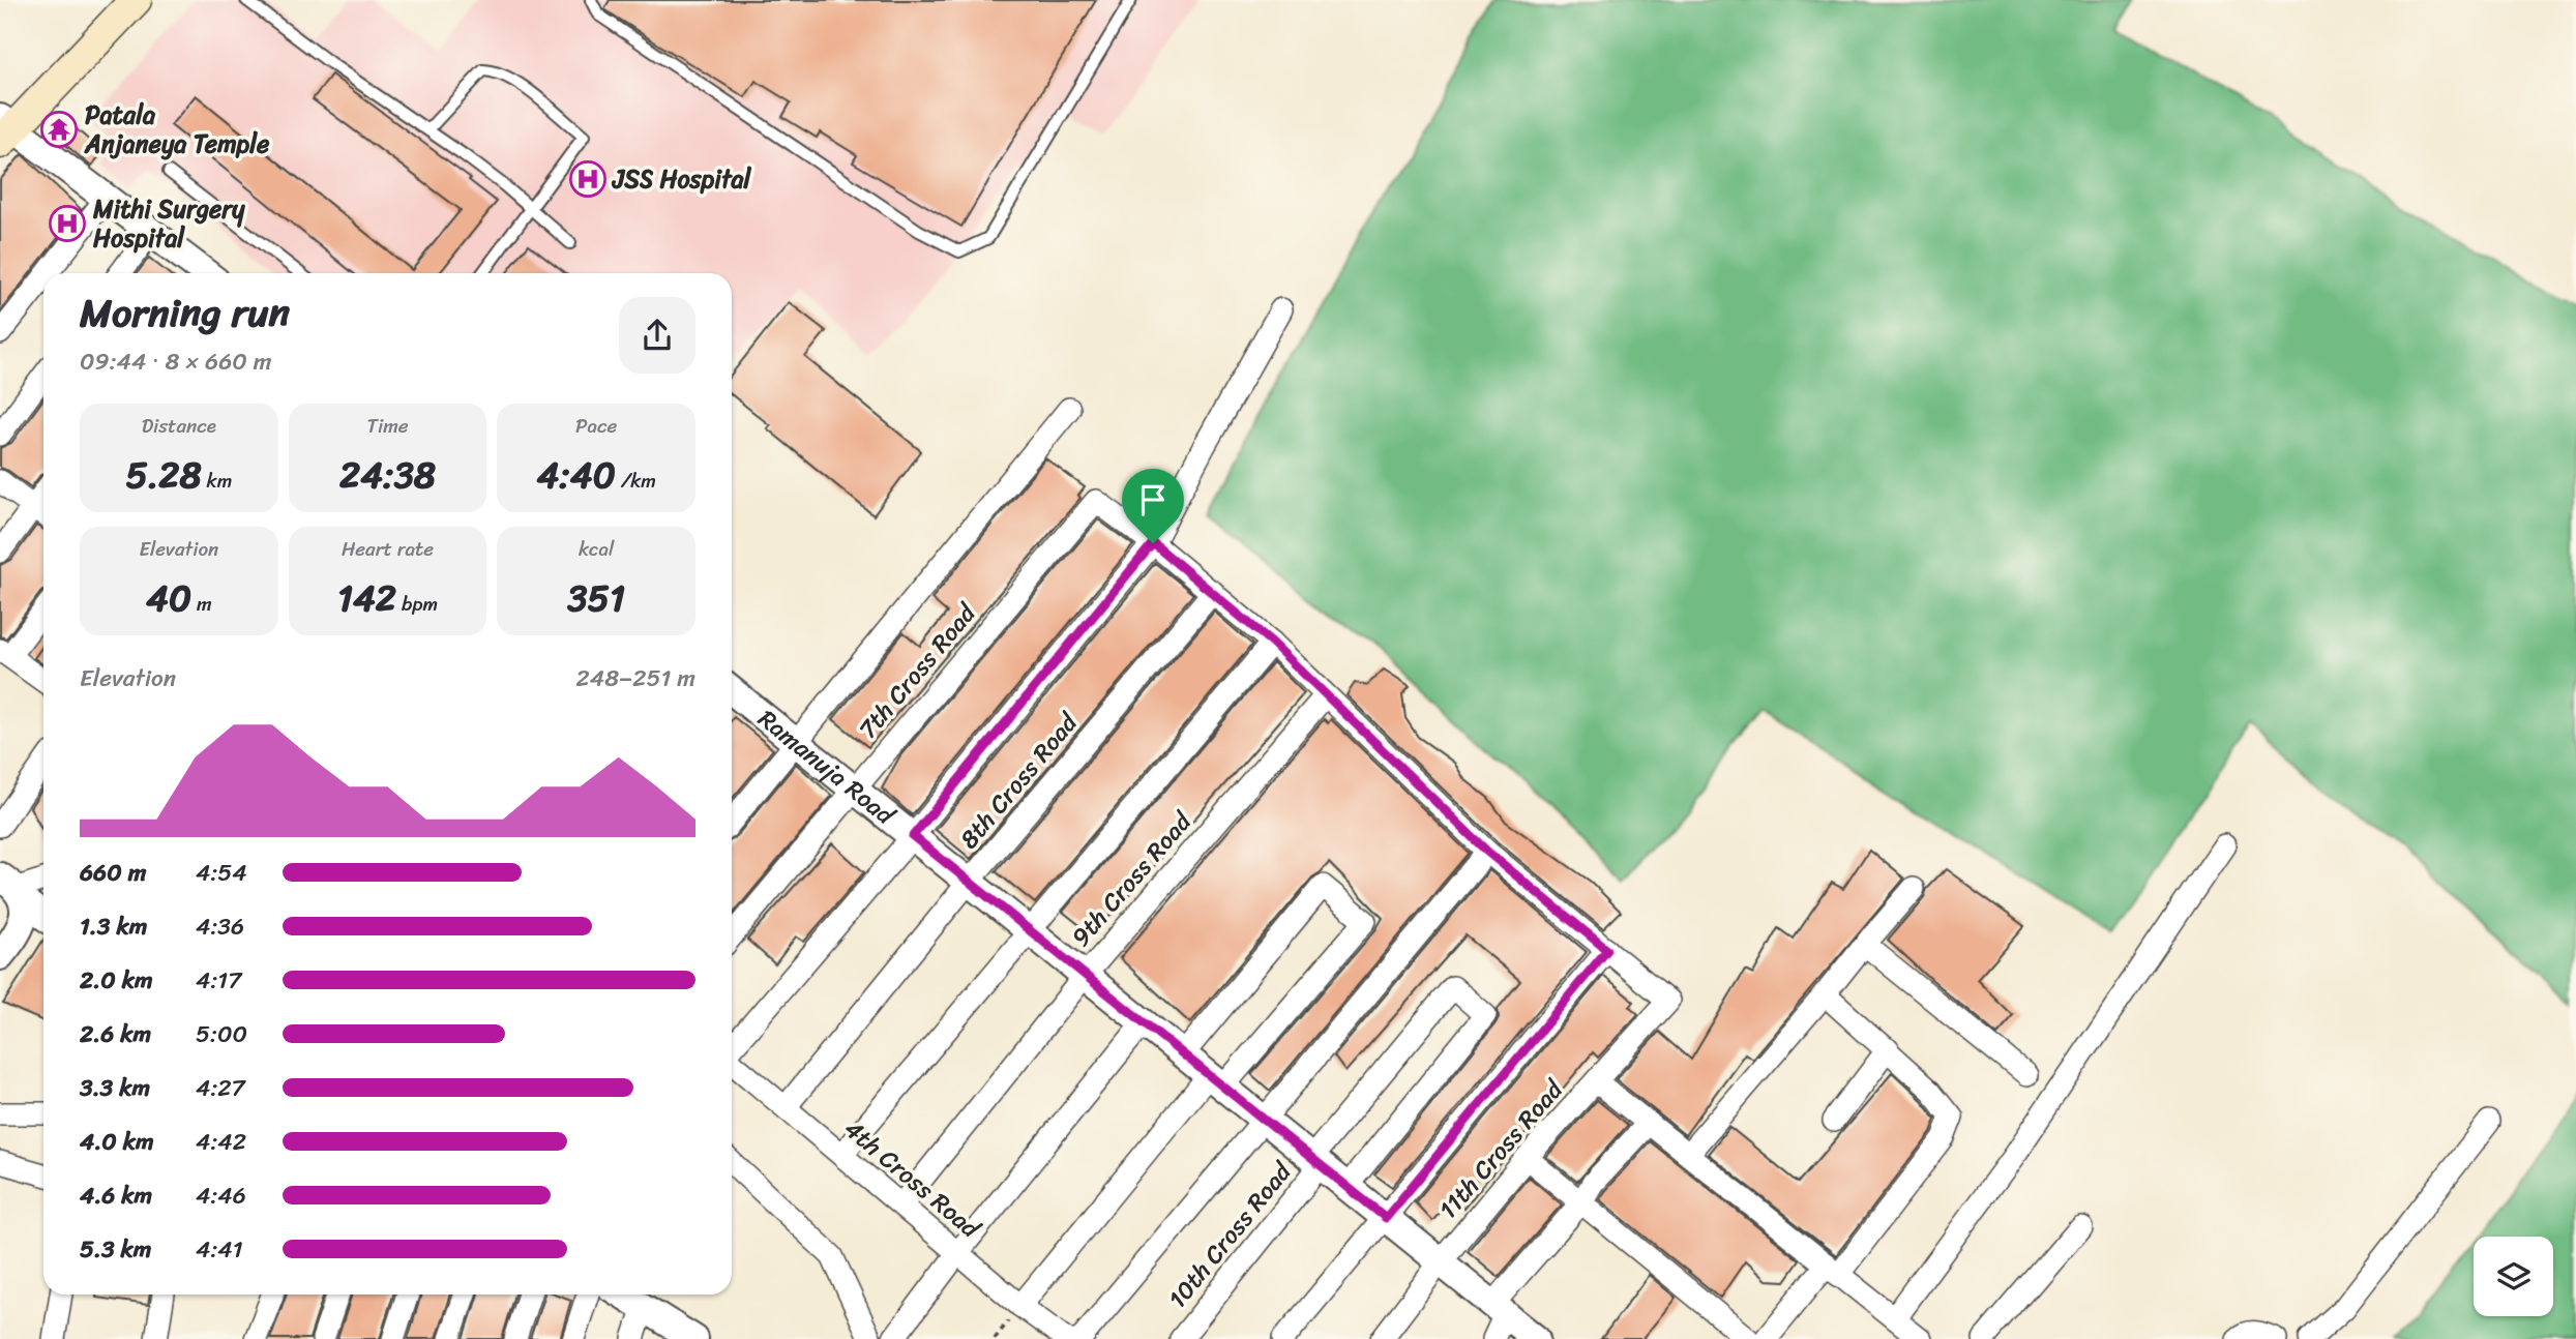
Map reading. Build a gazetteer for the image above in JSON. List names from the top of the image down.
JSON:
{
  "streets": {
    "street": [
      "7th Cross Road",
      "Ramanuja Road",
      "8th Cross Road",
      "9th Cross Road",
      "11th Cross Road",
      "4th Cross Road",
      "10th Cross Road"
    ]
  },
  "crossings": [
    ["7th Cross Road", "Ramanuja Road"],
    ["Ramanuja Road", "8th Cross Road"],
    ["Ramanuja Road", "9th Cross Road"],
    ["Ramanuja Road", "11th Cross Road"],
    ["Ramanuja Road", "10th Cross Road"],
    ["8th Cross Road", "4th Cross Road"],
    ["9th Cross Road", "4th Cross Road"]
  ],
  "places": {
    "temple": ["Patala Anjaneya Temple"],
    "hospital": ["JSS Hospital", "Mithi Surgery Hospital"]
  },
  "page": {
    "heading": ["Morning run", "09:44 · 8 × 660 m"],
    "stats": [
      ["Distance", "5.28 km"],
      ["Time", "24:38"],
      ["Pace", "4:40 /km"],
      ["Elevation", "40 m"],
      ["Heart rate", "142 bpm"],
      ["kcal", "351"]
    ],
    "chart": ["Elevation", "248–251 m"],
    "list": [
      {
        "name": "660 m",
        "note": "4:54"
      },
      {
        "name": "1.3 km",
        "note": "4:36"
      },
      {
        "name": "2.0 km",
        "note": "4:17"
      },
      {
        "name": "2.6 km",
        "note": "5:00"
      },
      {
        "name": "3.3 km",
        "note": "4:27"
      },
      {
        "name": "4.0 km",
        "note": "4:42"
      },
      {
        "name": "4.6 km",
        "note": "4:46"
      },
      {
        "name": "5.3 km",
        "note": "4:41"
      }
    ]
  }
}
